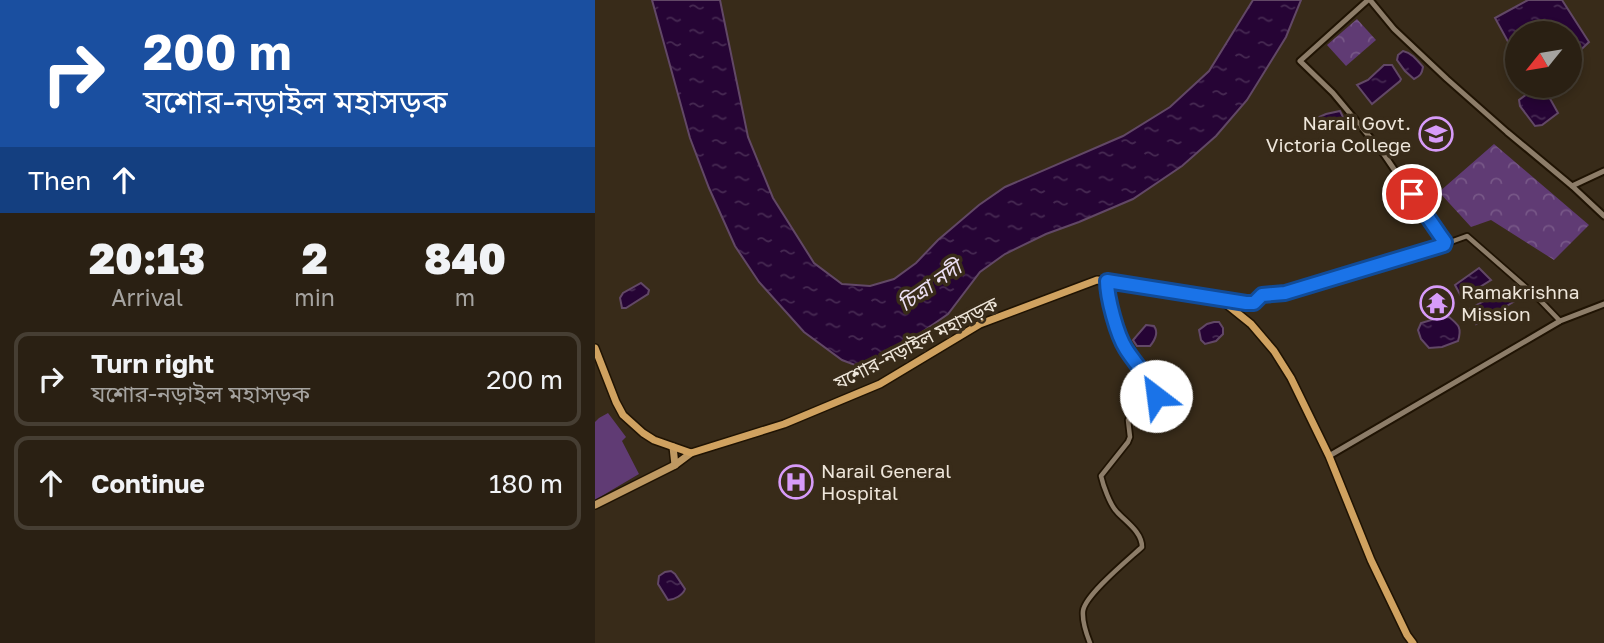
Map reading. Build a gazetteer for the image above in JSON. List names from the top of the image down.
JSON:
{
  "streets": {
    "highway": ["যশোর-নড়াইল মহাসড়ক"]
  },
  "water": ["চিত্রা নদী"],
  "places": {
    "school or university": ["Narail Govt. Victoria College"],
    "temple": ["Ramakrishna Mission"],
    "hospital": ["Narail General Hospital"]
  },
  "north": "bottom left",
  "page": {
    "turn": ["200 m", "যশোর-নড়াইল মহাসড়ক"],
    "then": "Then",
    "eta": [
      "20:13",
      "Arrival",
      "2",
      "min",
      "840",
      "m"
    ],
    "list": [
      {
        "name": "Turn right",
        "note": "যশোর-নড়াইল মহাসড়ক",
        "value": "200 m"
      },
      {
        "name": "Continue",
        "value": "180 m"
      }
    ]
  }
}
